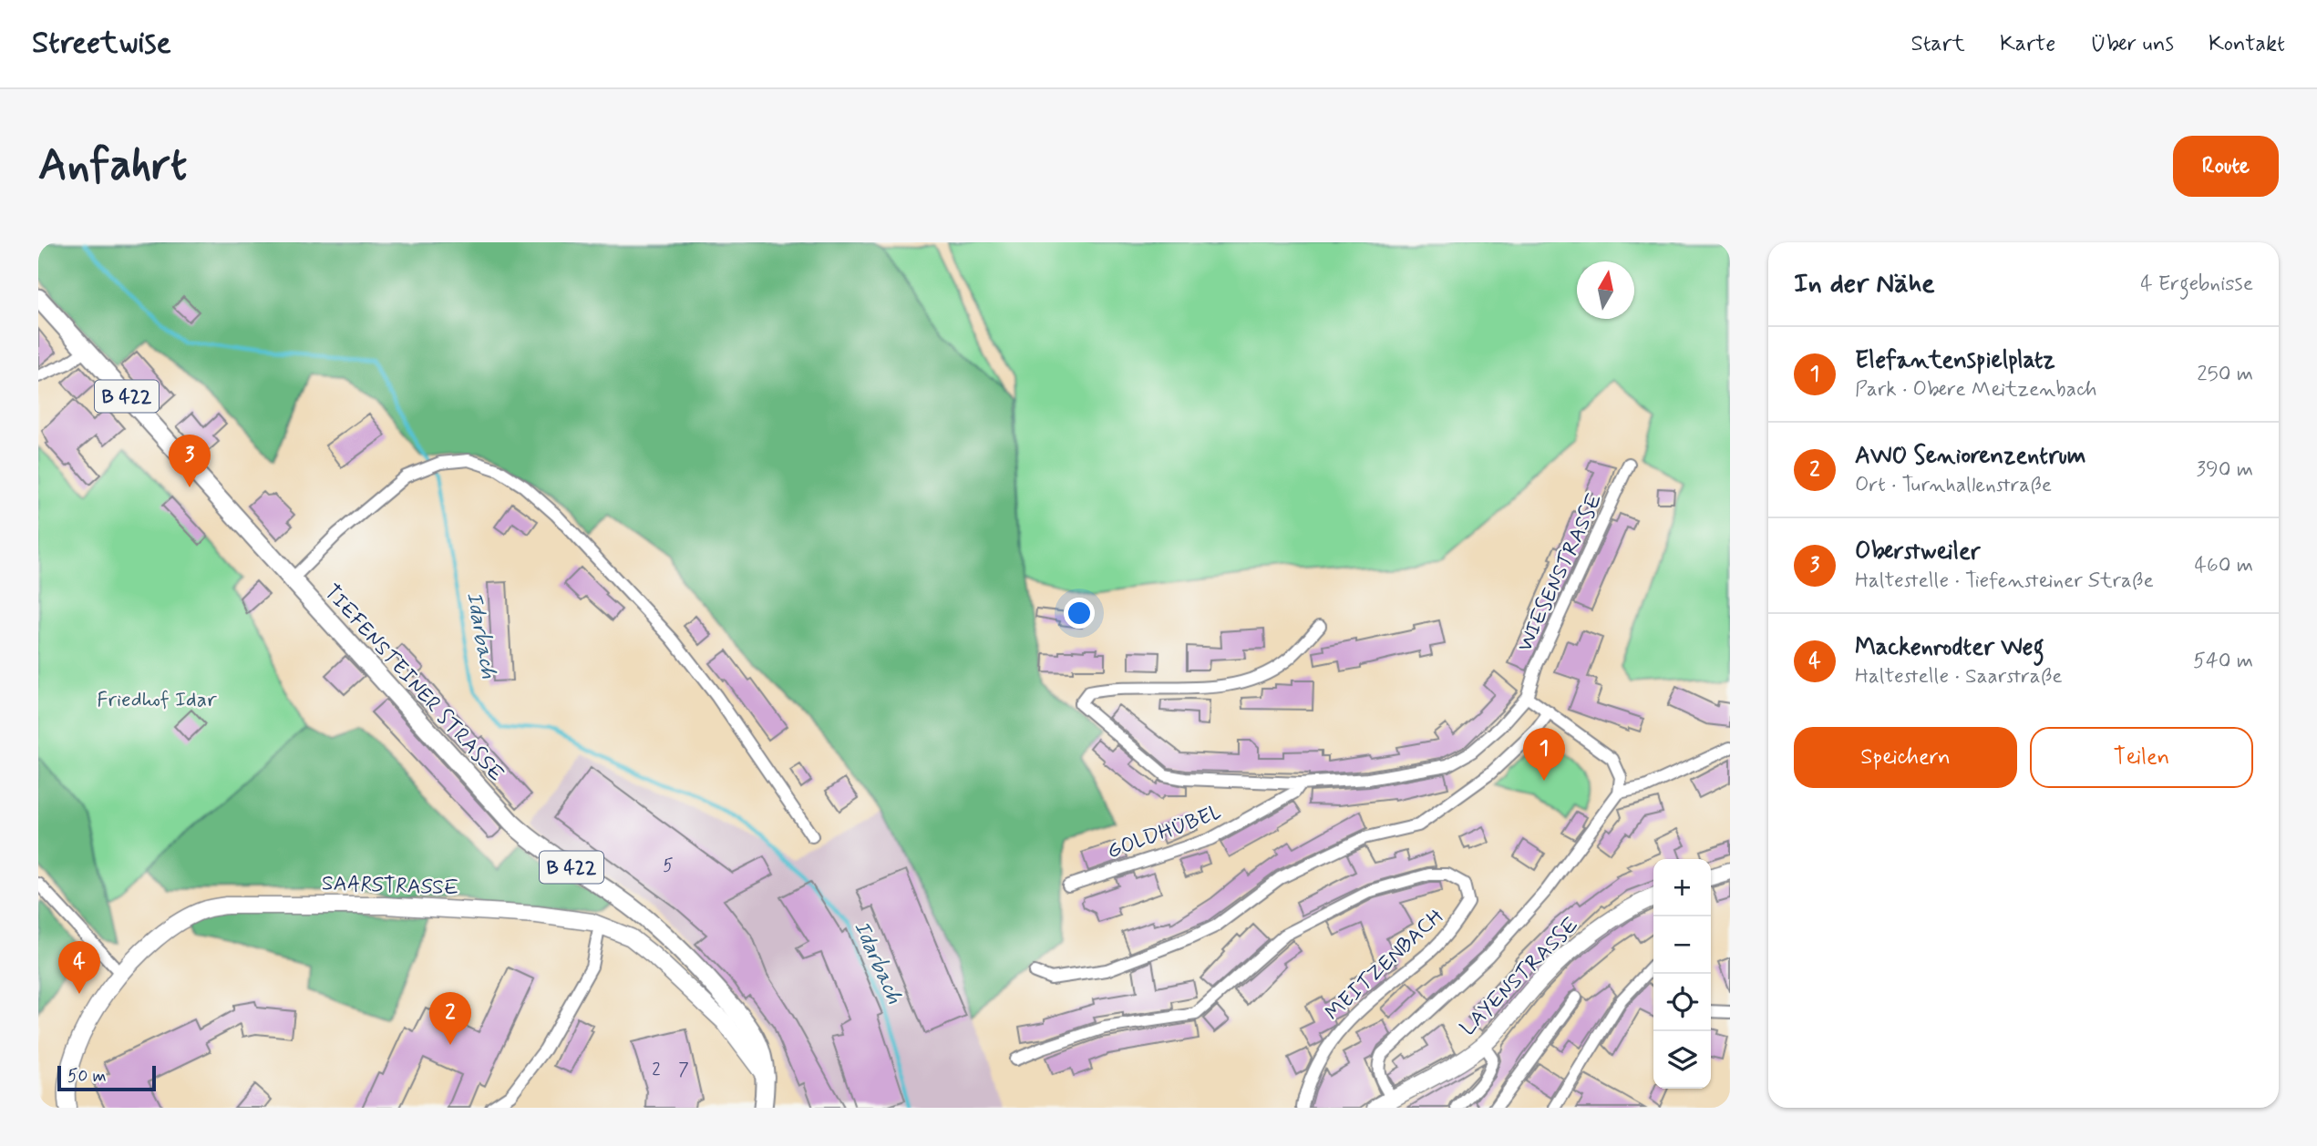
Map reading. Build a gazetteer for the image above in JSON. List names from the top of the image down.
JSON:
{
  "streets": {
    "main road": ["B 422", "TIEFENSTEINER STRASSE"],
    "street": [
      "WIESENSTRASSE",
      "GOLDHÜBEL",
      "SAARSTRASSE",
      "MEITZENBACH",
      "LAYENSTRASSE"
    ]
  },
  "crossings": [
    ["B 422", "TIEFENSTEINER STRASSE"],
    ["B 422", "SAARSTRASSE"],
    ["TIEFENSTEINER STRASSE", "SAARSTRASSE"]
  ],
  "water": ["Idarbach"],
  "parks": ["Friedhof Idar"],
  "house_numbers": ["5", "2", "7"],
  "scale_bar": "50 m",
  "north": "top",
  "page": {
    "header": "Streetwise",
    "nav": [
      "Start",
      "Karte",
      "Über uns",
      "Kontakt"
    ],
    "buttons": [
      "Route",
      ["Speichern", "Teilen"]
    ],
    "title": "Anfahrt",
    "heading": ["In der Nähe", "4 Ergebnisse"],
    "list": [
      {
        "mark": "1",
        "name": "Elefantenspielplatz",
        "note": "Park · Obere Meitzenbach",
        "value": "250 m"
      },
      {
        "mark": "2",
        "name": "AWO Seniorenzentrum",
        "note": "Ort · Turnhallenstraße",
        "value": "390 m"
      },
      {
        "mark": "3",
        "name": "Oberstweiler",
        "note": "Haltestelle · Tiefensteiner Straße",
        "value": "460 m"
      },
      {
        "mark": "4",
        "name": "Mackenrodter Weg",
        "note": "Haltestelle · Saarstraße",
        "value": "540 m"
      }
    ],
    "pins": [
      "3",
      "1",
      "4",
      "2"
    ],
    "map_buttons": ["+", "−"],
    "scale": "50 m"
  }
}
